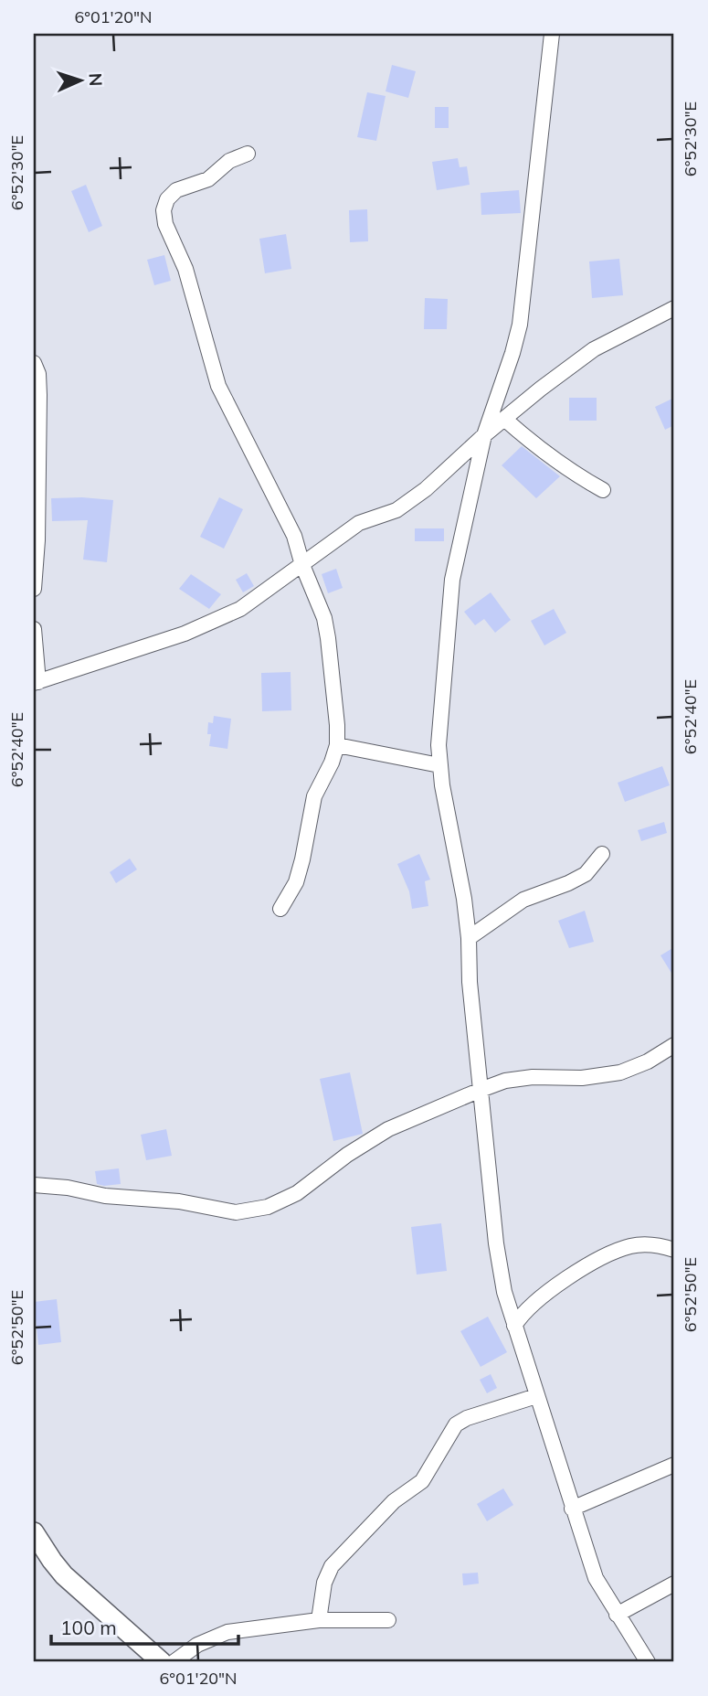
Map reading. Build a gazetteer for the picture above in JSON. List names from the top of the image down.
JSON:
{
  "scale_bar": "100 m",
  "north": "right",
  "coordinates": [
    "6°01'20\"N",
    "6°52'30\"E",
    "6°52'40\"E",
    "6°52'50\"E"
  ]
}
